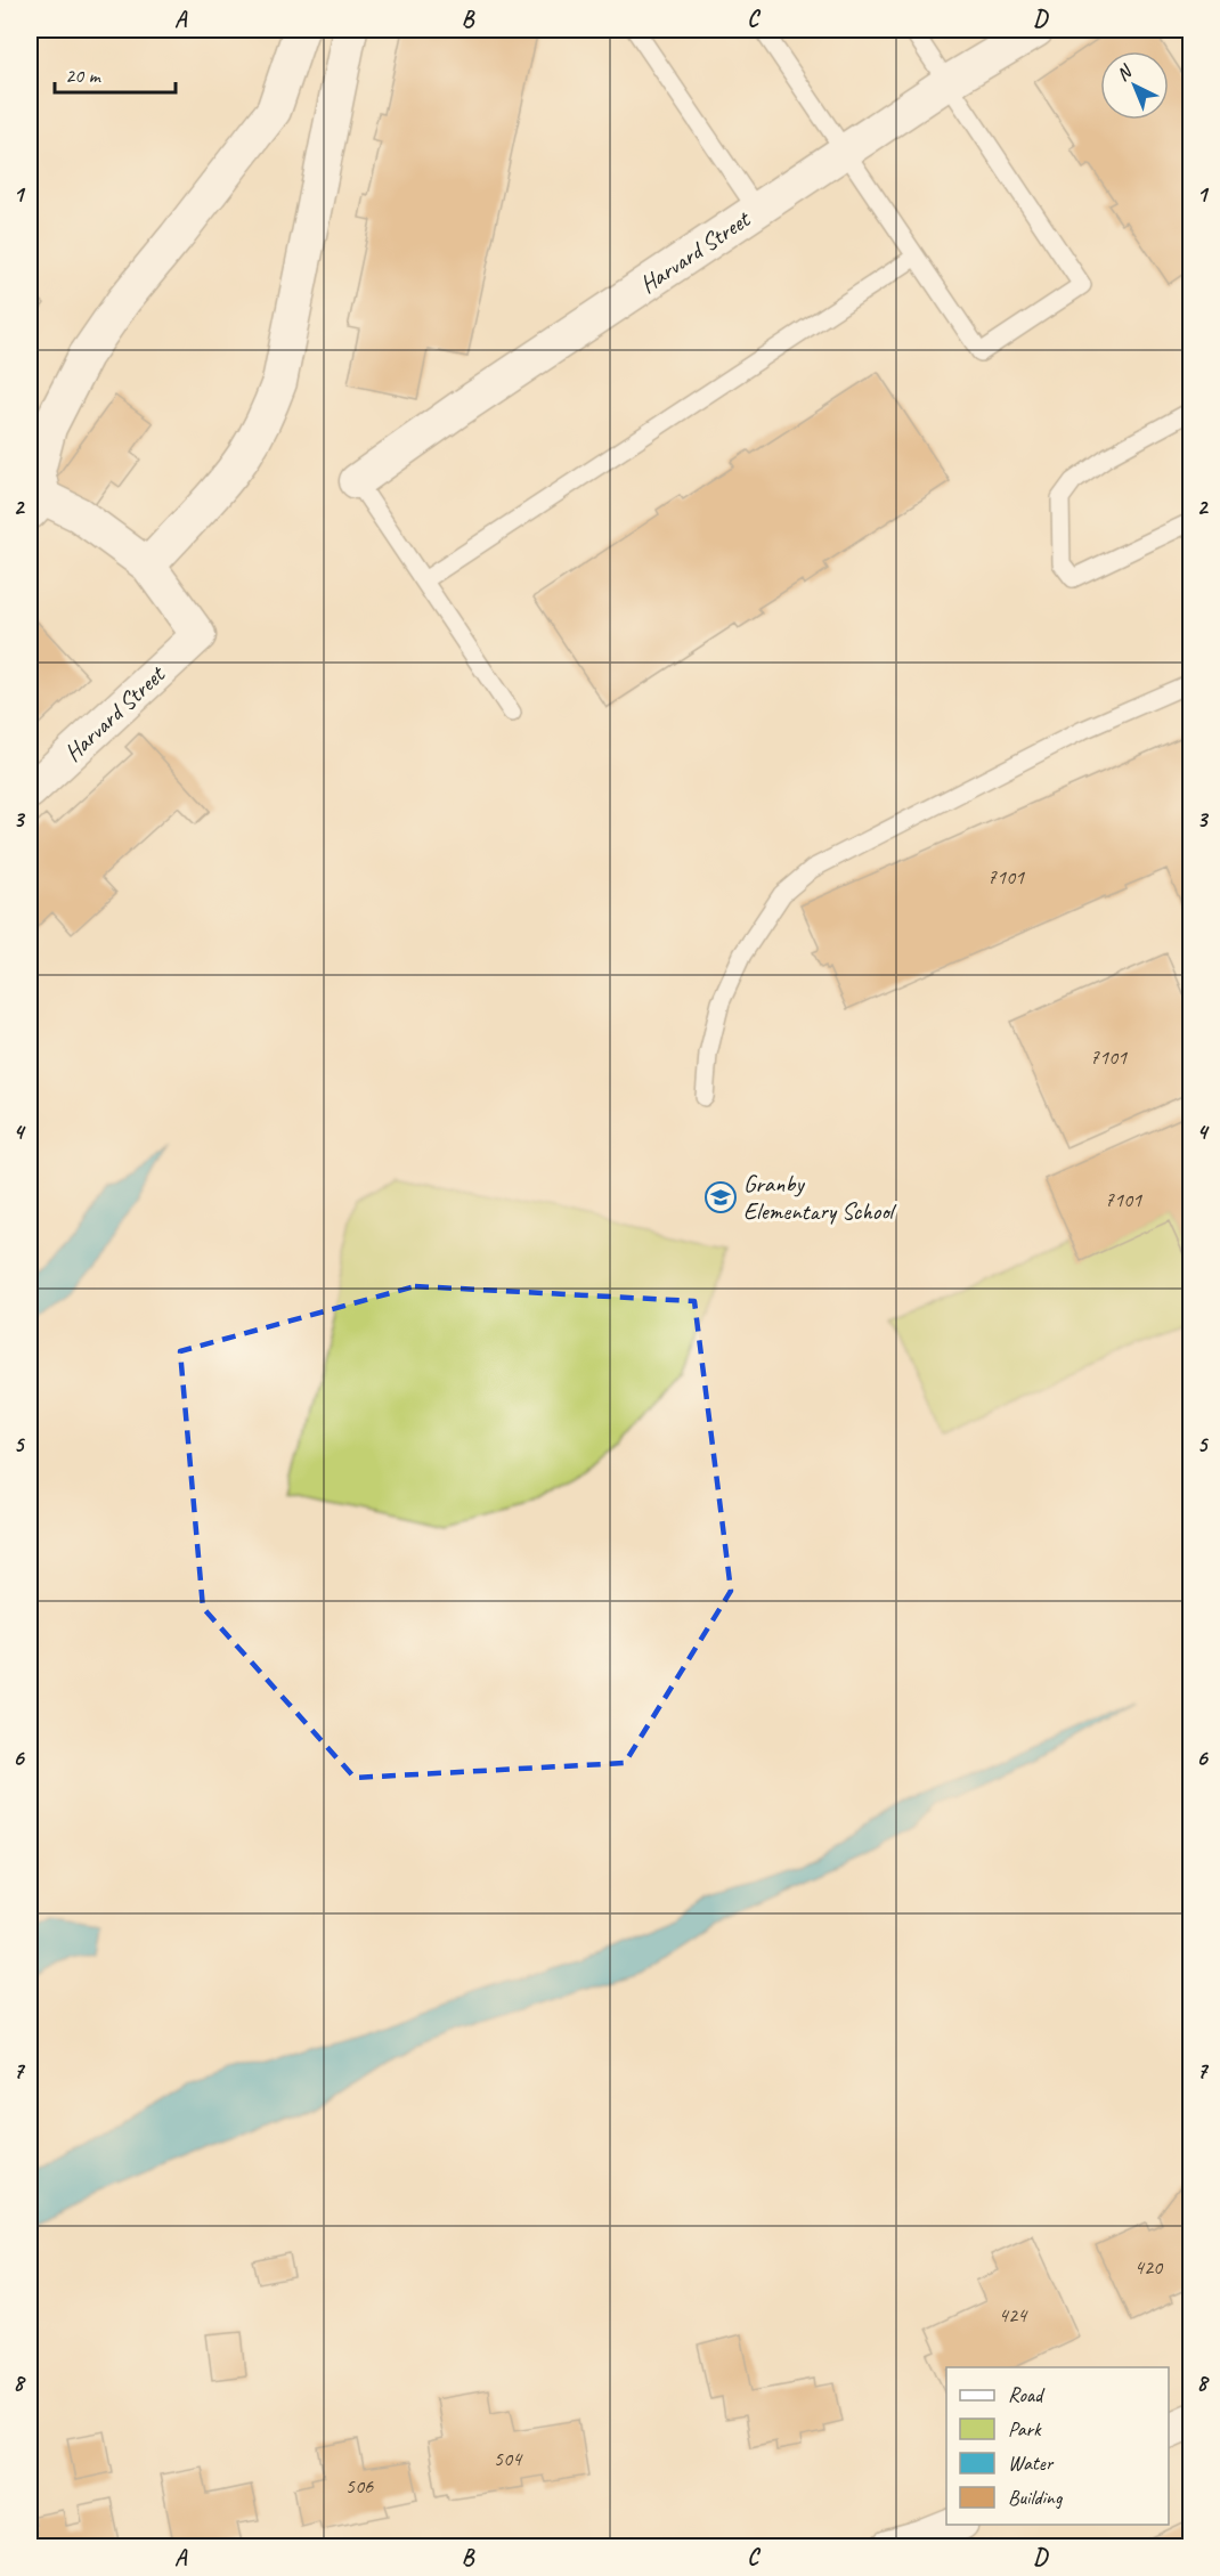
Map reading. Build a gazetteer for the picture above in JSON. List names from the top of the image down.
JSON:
{
  "streets": {
    "street": ["Harvard Street"]
  },
  "places": {
    "school or university": ["Granby Elementary School"]
  },
  "house_numbers": [
    "7101",
    "7101",
    "7101",
    "420",
    "424",
    "504",
    "506"
  ],
  "legend": [
    "Road",
    "Park",
    "Water",
    "Building"
  ],
  "scale_bar": "20 m",
  "north": "top left",
  "grid": {
    "columns": [
      "A",
      "B",
      "C",
      "D"
    ],
    "rows": [
      "1",
      "2",
      "3",
      "4",
      "5",
      "6",
      "7",
      "8"
    ]
  }
}
